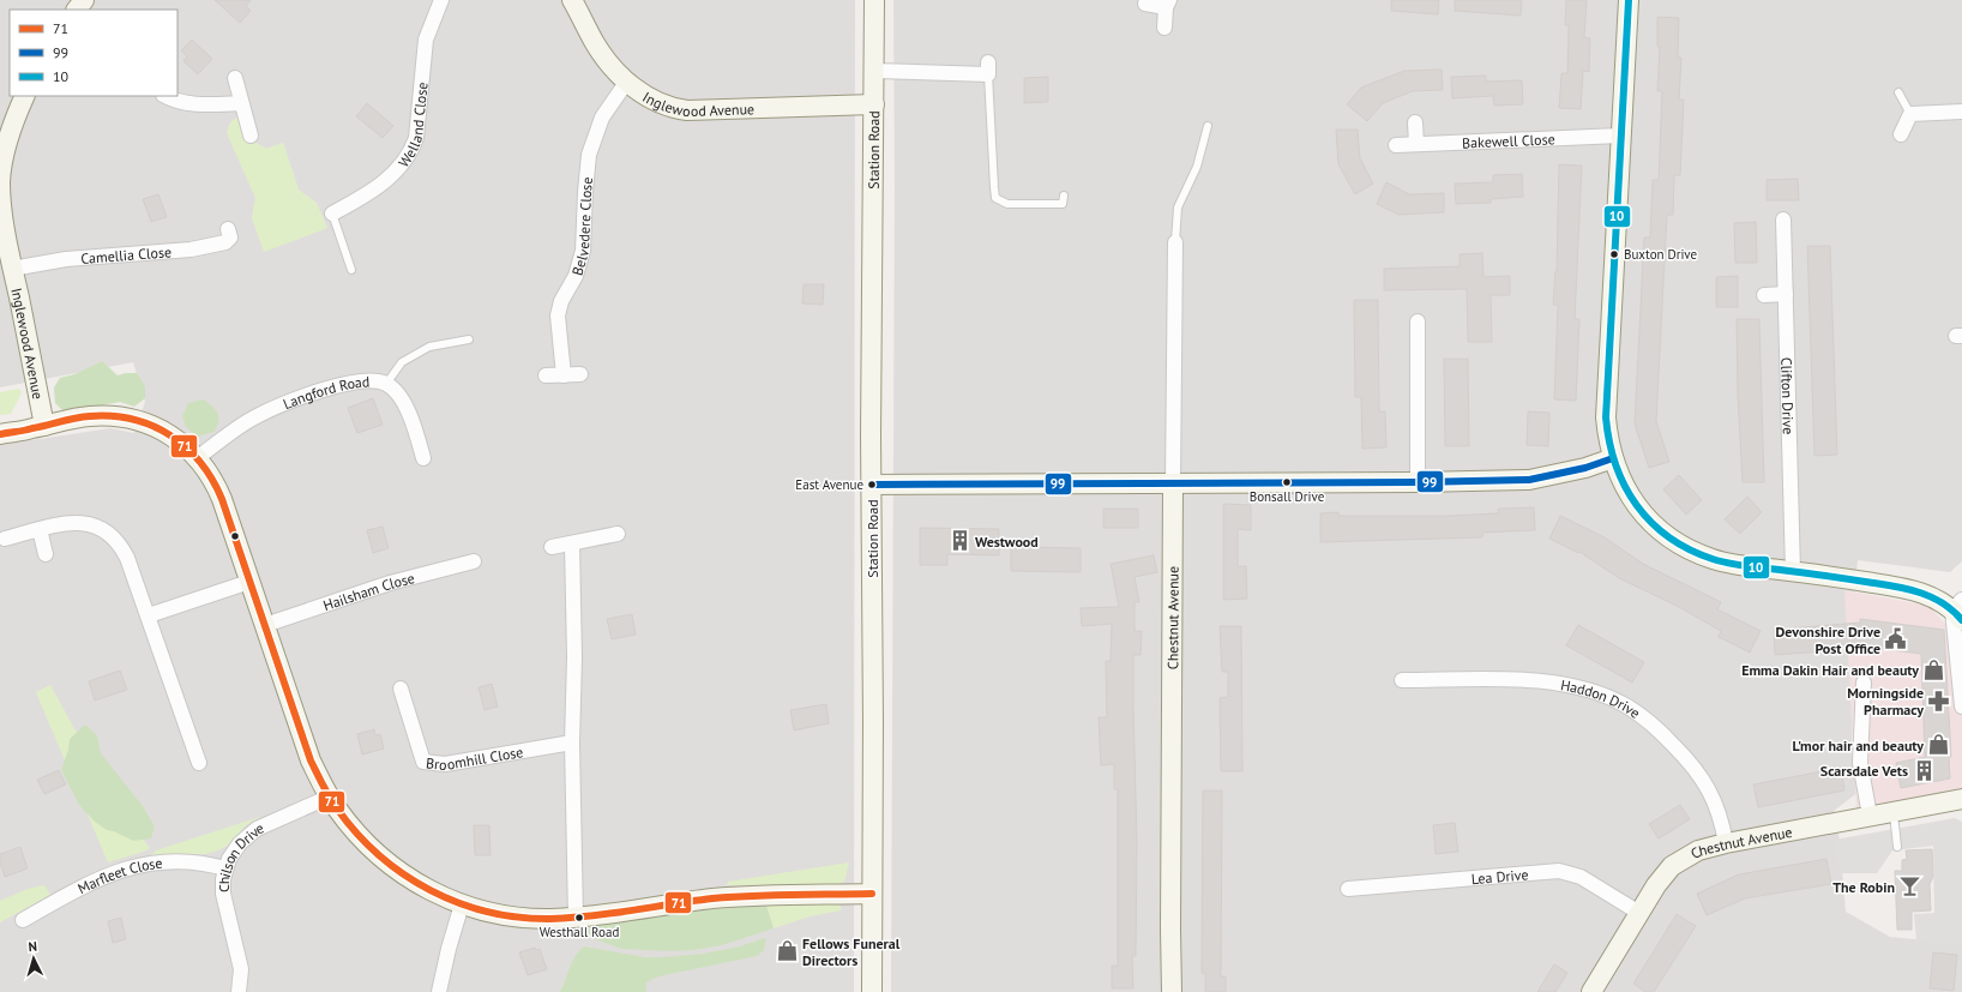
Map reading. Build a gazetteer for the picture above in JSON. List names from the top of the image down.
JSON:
{
  "streets": {
    "street": [
      "Inglewood Avenue",
      "Welland Close",
      "Bakewell Close",
      "Station Road",
      "Belvedere Close",
      "Camellia Close",
      "Langford Road",
      "Clifton Drive",
      "Hailsham Close",
      "Chestnut Avenue",
      "Haddon Drive",
      "Broomhill Close",
      "Chilson Drive",
      "Marfleet Close",
      "Lea Drive"
    ]
  },
  "crossings": [
    ["Inglewood Avenue", "Station Road"],
    ["Inglewood Avenue", "Belvedere Close"],
    ["Inglewood Avenue", "Camellia Close"],
    ["Chestnut Avenue", "Haddon Drive"],
    ["Chestnut Avenue", "Lea Drive"],
    ["Chilson Drive", "Marfleet Close"]
  ],
  "places": {
    "other": [
      "Buxton Drive",
      "Bonsall Drive",
      "East Avenue",
      "Westhall Road"
    ],
    "building": ["Westwood", "Scarsdale Vets"],
    "public building": ["Devonshire Drive Post Office"],
    "shop": ["Emma Dakin Hair and beauty", "L'mor hair and beauty", "Fellows Funeral Directors"],
    "pharmacy": ["Morningside Pharmacy"],
    "bar": ["The Robin"]
  },
  "lines": ["transit line 10", "transit line 71", "transit line 99"],
  "legend": ["71", "99", "10"],
  "north": "top"
}
